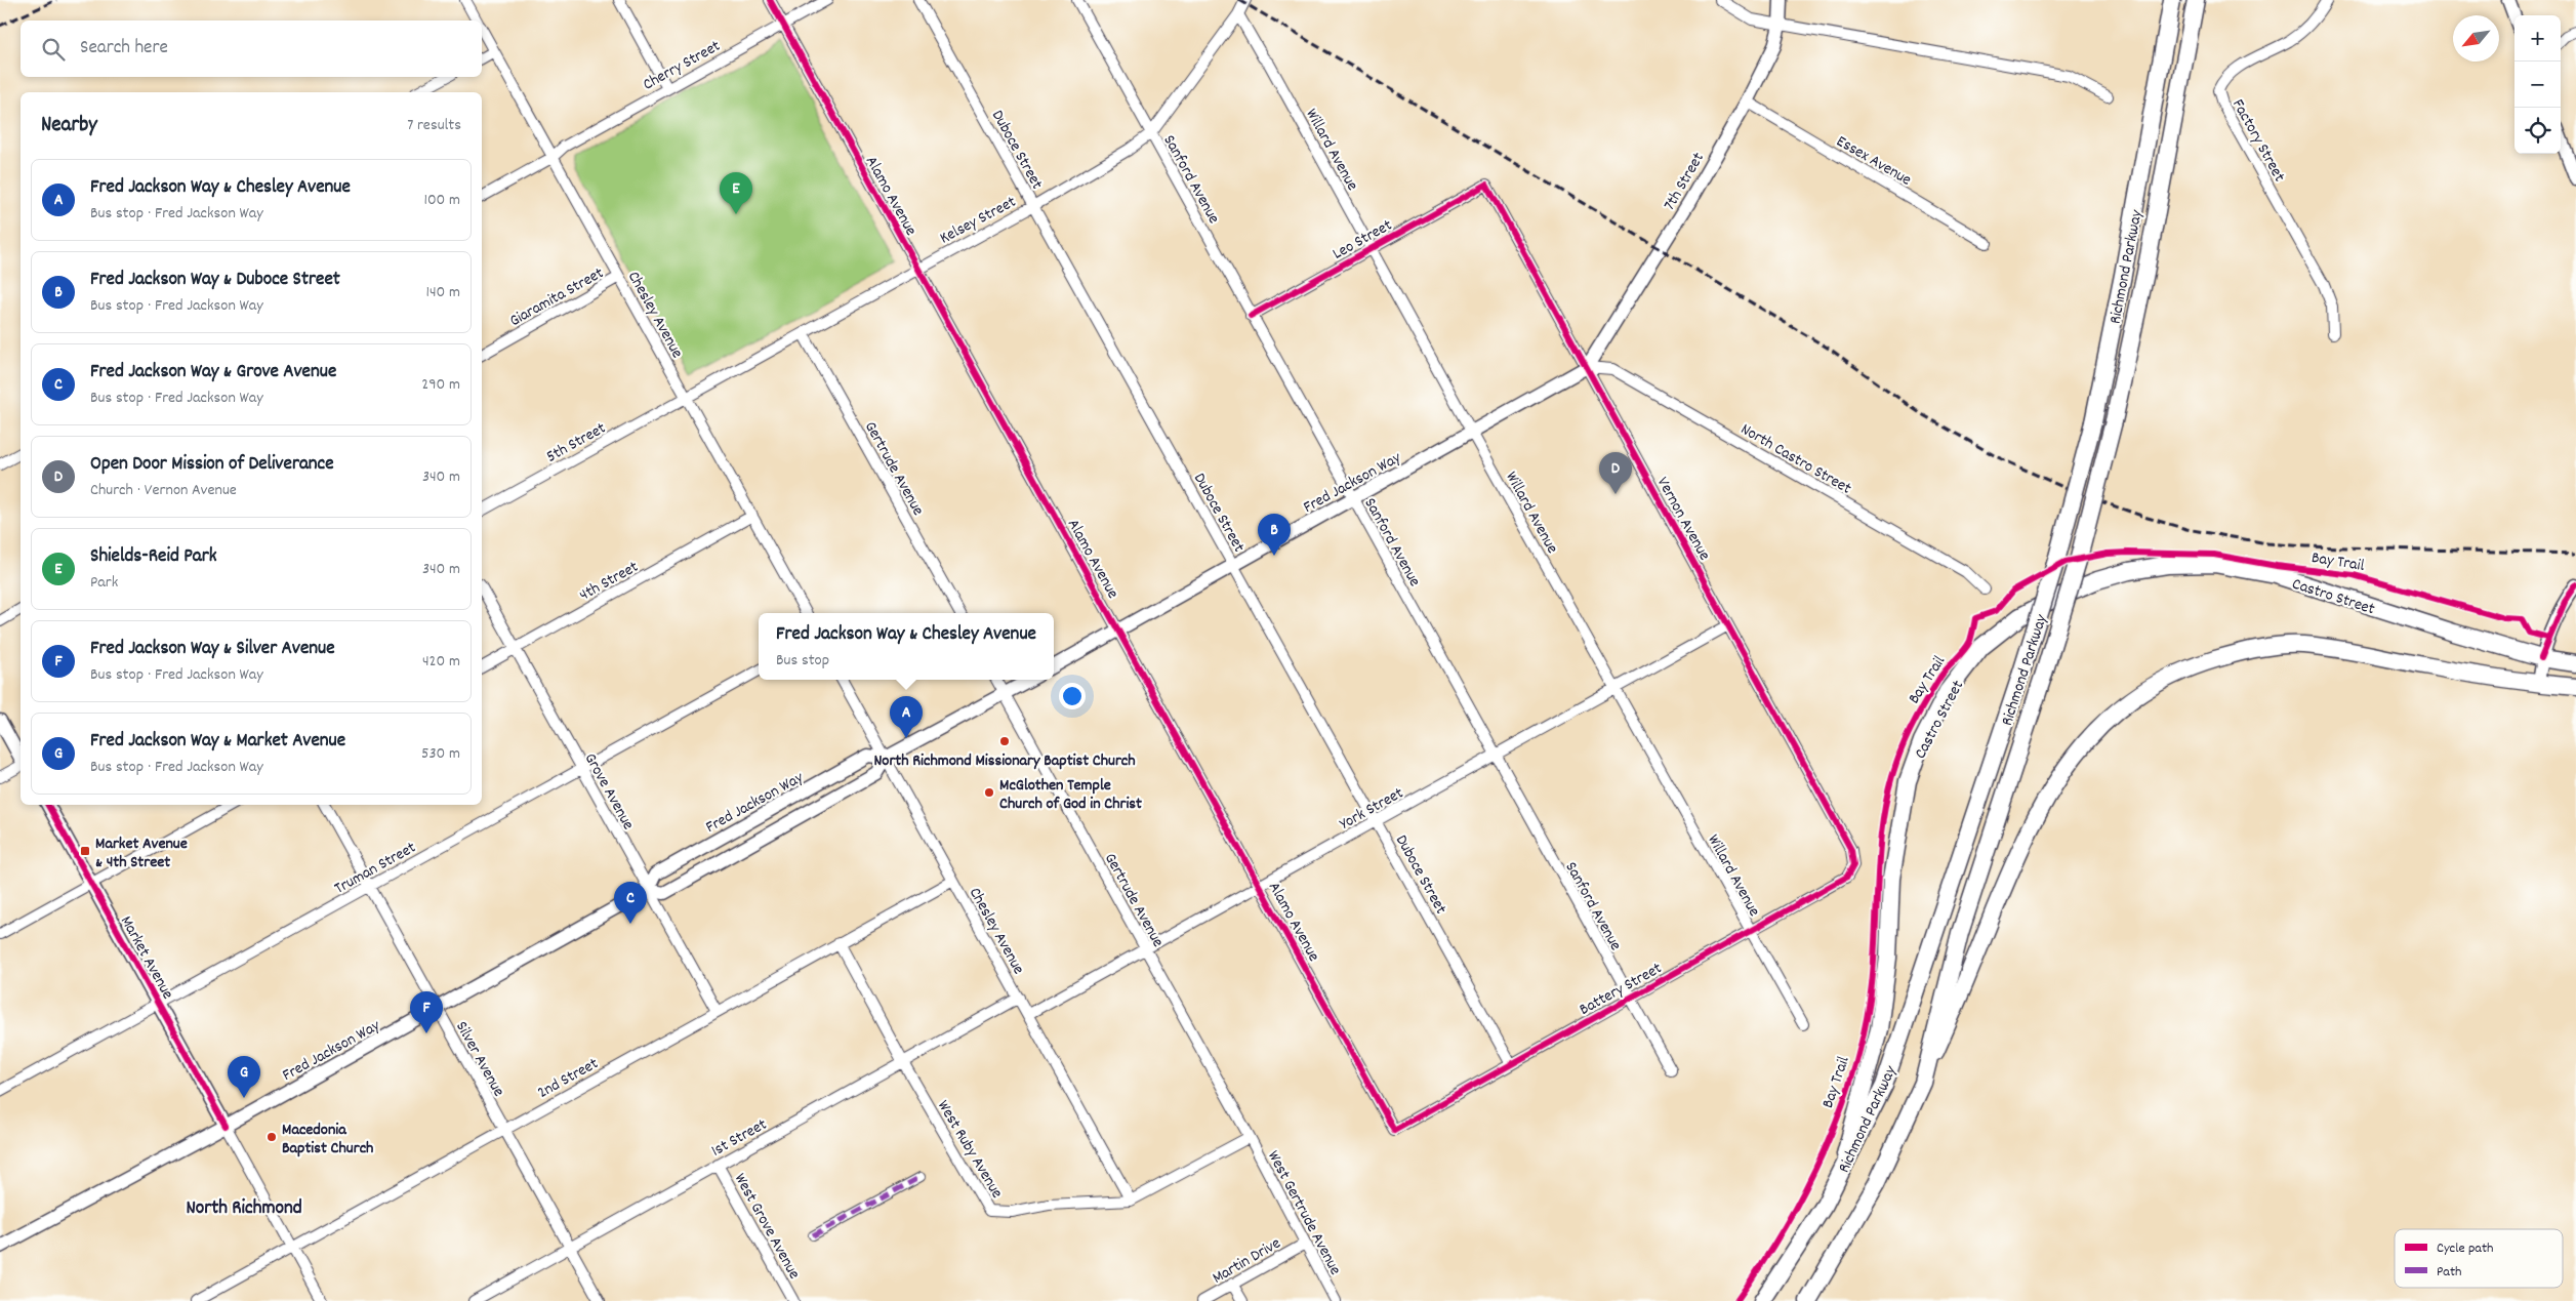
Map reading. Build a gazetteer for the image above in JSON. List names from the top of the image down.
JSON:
{
  "streets": {
    "main road": ["Richmond Parkway", "Castro Street"],
    "street": [
      "Cherry Street",
      "Factory Street",
      "Duboce Street",
      "Willard Avenue",
      "Essex Avenue",
      "Sanford Avenue",
      "7th Street",
      "Alamo Avenue",
      "Kelsey Street",
      "Leo Street",
      "Giaramita Street",
      "Chesley Avenue",
      "5th Street",
      "North Castro Street",
      "Gertrude Avenue",
      "Fred Jackson Way",
      "Vernon Avenue",
      "4th Street",
      "Grove Avenue",
      "York Street",
      "Truman Street",
      "Market Avenue",
      "Battery Street",
      "Silver Avenue",
      "2nd Street",
      "1st Street",
      "West Ruby Avenue",
      "West Gertrude Avenue",
      "West Grove Avenue",
      "Martin Drive"
    ],
    "cycle path": ["Bay Trail"]
  },
  "crossings": [
    ["Cherry Street", "Alamo Avenue"],
    ["Cherry Street", "Chesley Avenue"],
    ["Duboce Street", "Kelsey Street"],
    ["Duboce Street", "Fred Jackson Way"],
    ["Duboce Street", "York Street"],
    ["Duboce Street", "Battery Street"],
    ["Willard Avenue", "Kelsey Street"],
    ["Willard Avenue", "Leo Street"],
    ["Willard Avenue", "Fred Jackson Way"],
    ["Willard Avenue", "York Street"],
    ["Willard Avenue", "Battery Street"],
    ["Essex Avenue", "7th Street"],
    ["Sanford Avenue", "Kelsey Street"],
    ["Sanford Avenue", "Leo Street"],
    ["Sanford Avenue", "Fred Jackson Way"],
    ["Sanford Avenue", "York Street"],
    ["Sanford Avenue", "Battery Street"],
    ["7th Street", "North Castro Street"],
    ["7th Street", "Fred Jackson Way"],
    ["7th Street", "Vernon Avenue"],
    ["Alamo Avenue", "Kelsey Street"],
    ["Alamo Avenue", "Fred Jackson Way"],
    ["Alamo Avenue", "York Street"],
    ["Alamo Avenue", "Battery Street"],
    ["Kelsey Street", "Chesley Avenue"],
    ["Kelsey Street", "5th Street"],
    ["Kelsey Street", "Gertrude Avenue"],
    ["Leo Street", "Vernon Avenue"],
    ["Richmond Parkway", "Castro Street"],
    ["Giaramita Street", "Chesley Avenue"],
    ["Chesley Avenue", "5th Street"],
    ["Chesley Avenue", "Fred Jackson Way"],
    ["Chesley Avenue", "4th Street"],
    ["Chesley Avenue", "York Street"],
    ["Chesley Avenue", "2nd Street"],
    ["Chesley Avenue", "1st Street"],
    ["Chesley Avenue", "West Ruby Avenue"],
    ["North Castro Street", "Fred Jackson Way"],
    ["North Castro Street", "Vernon Avenue"],
    ["Gertrude Avenue", "Fred Jackson Way"],
    ["Gertrude Avenue", "York Street"],
    ["Gertrude Avenue", "West Ruby Avenue"],
    ["Gertrude Avenue", "West Gertrude Avenue"],
    ["Fred Jackson Way", "Vernon Avenue"],
    ["Fred Jackson Way", "Grove Avenue"],
    ["Fred Jackson Way", "Market Avenue"],
    ["Fred Jackson Way", "Silver Avenue"],
    ["Vernon Avenue", "York Street"],
    ["Vernon Avenue", "Battery Street"],
    ["4th Street", "Grove Avenue"],
    ["Grove Avenue", "Truman Street"],
    ["Grove Avenue", "2nd Street"],
    ["Truman Street", "Market Avenue"],
    ["Truman Street", "Silver Avenue"],
    ["Market Avenue", "2nd Street"],
    ["Silver Avenue", "2nd Street"],
    ["Silver Avenue", "1st Street"],
    ["2nd Street", "West Ruby Avenue"],
    ["1st Street", "West Ruby Avenue"],
    ["1st Street", "West Grove Avenue"],
    ["West Ruby Avenue", "West Gertrude Avenue"],
    ["West Gertrude Avenue", "Martin Drive"]
  ],
  "districts": ["North Richmond"],
  "places": {
    "other": ["North Richmond Missionary Baptist Church", "McGlothen Temple Church of God in Christ", "Macedonia Baptist Church"],
    "transit": ["Market Avenue & 4th Street"]
  },
  "legend": ["Cycle path", "Path"],
  "north": "bottom left",
  "page": {
    "map_buttons": ["+", "−"],
    "search": "Search here",
    "heading": ["Nearby", "7 results"],
    "list": [
      {
        "mark": "A",
        "name": "Fred Jackson Way & Chesley Avenue",
        "note": "Bus stop · Fred Jackson Way",
        "value": "100 m"
      },
      {
        "mark": "B",
        "name": "Fred Jackson Way & Duboce Street",
        "note": "Bus stop · Fred Jackson Way",
        "value": "140 m"
      },
      {
        "mark": "C",
        "name": "Fred Jackson Way & Grove Avenue",
        "note": "Bus stop · Fred Jackson Way",
        "value": "290 m"
      },
      {
        "mark": "D",
        "name": "Open Door Mission of Deliverance",
        "note": "Church · Vernon Avenue",
        "value": "340 m"
      },
      {
        "mark": "E",
        "name": "Shields-Reid Park",
        "note": "Park",
        "value": "340 m"
      },
      {
        "mark": "F",
        "name": "Fred Jackson Way & Silver Avenue",
        "note": "Bus stop · Fred Jackson Way",
        "value": "420 m"
      },
      {
        "mark": "G",
        "name": "Fred Jackson Way & Market Avenue",
        "note": "Bus stop · Fred Jackson Way",
        "value": "530 m"
      }
    ],
    "pins": [
      "E",
      "D",
      "B",
      "A",
      "C",
      "F",
      "G"
    ],
    "popup": ["Fred Jackson Way & Chesley Avenue", "Bus stop"]
  }
}
